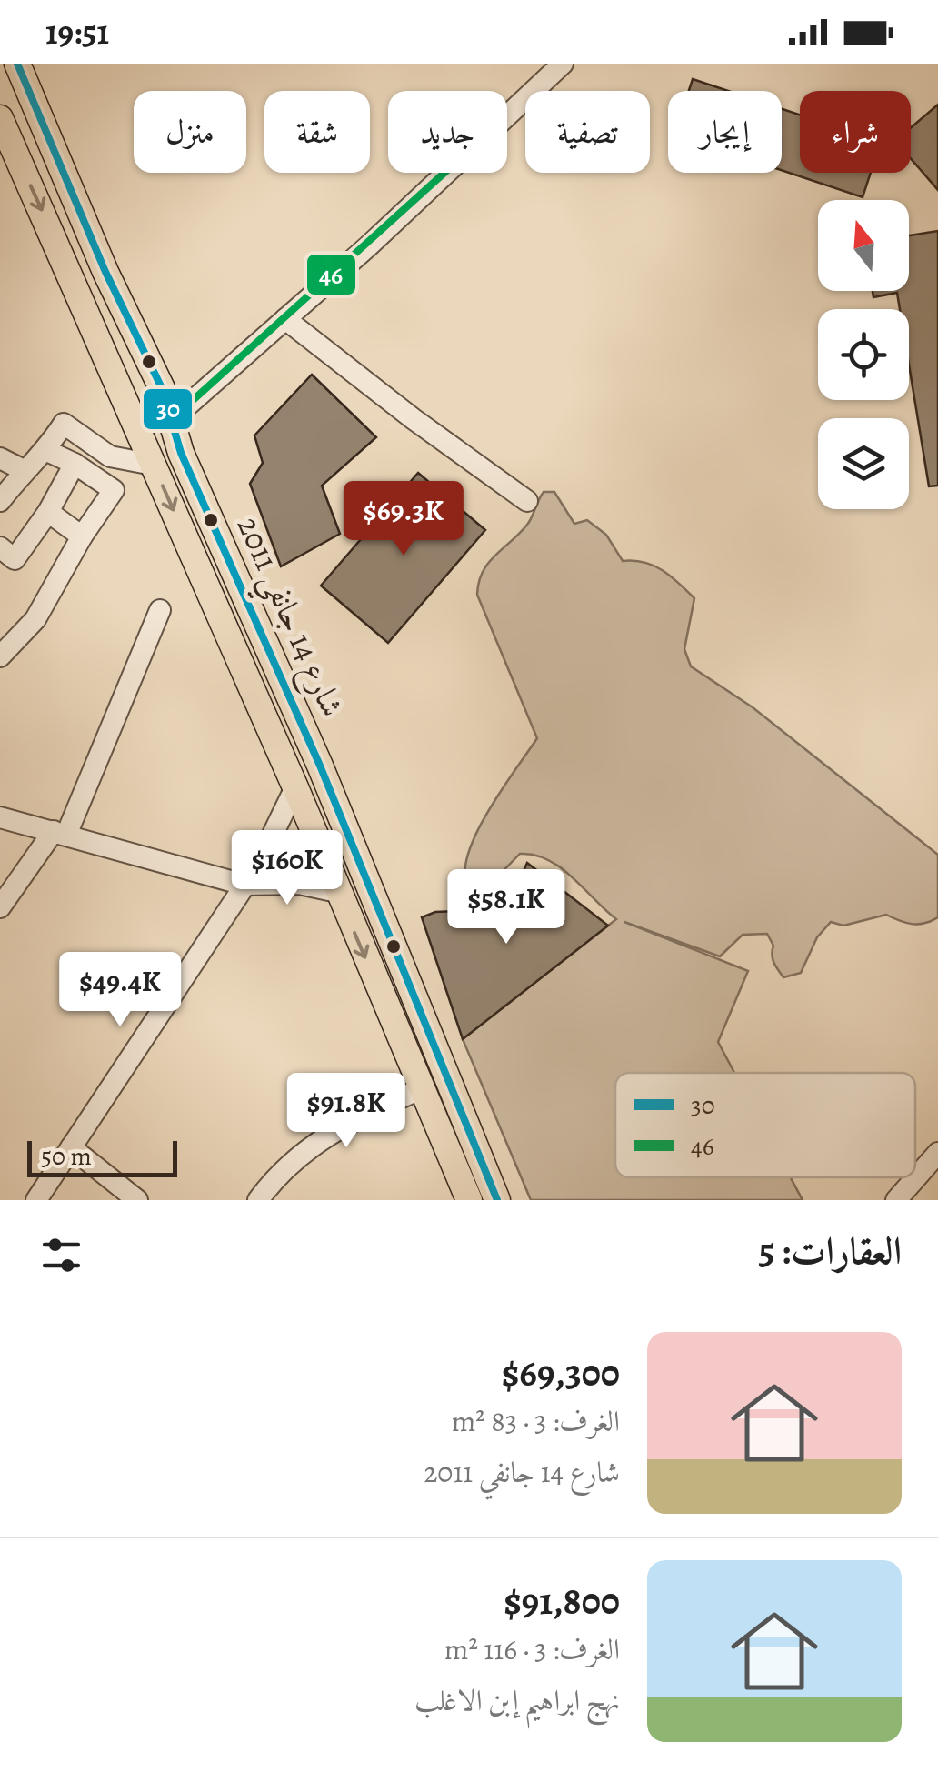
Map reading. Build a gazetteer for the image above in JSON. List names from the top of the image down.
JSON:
{
  "streets": {
    "main road": ["شارع 14 جانفي 2011"]
  },
  "lines": ["transit line 30", "transit line 46"],
  "legend": ["30", "46"],
  "scale_bar": "50 m",
  "north": "top",
  "page": {
    "status": "19:51",
    "chip": [
      "شراء",
      "إيجار",
      "تصفية",
      "جديد",
      "شقة",
      "منزل"
    ],
    "price": [
      "$69.3K",
      "$160K",
      "$58.1K",
      "$49.4K",
      "$91.8K"
    ],
    "scale": "50 m",
    "heading": "العقارات: 5",
    "list": [
      {
        "name": "$69,300",
        "note": "الغرف: 3 · 83 m² · شارع 14 جانفي 2011"
      },
      {
        "name": "$91,800",
        "note": "الغرف: 3 · 116 m² · نهج ابراهيم إبن الاغلب"
      }
    ]
  }
}
